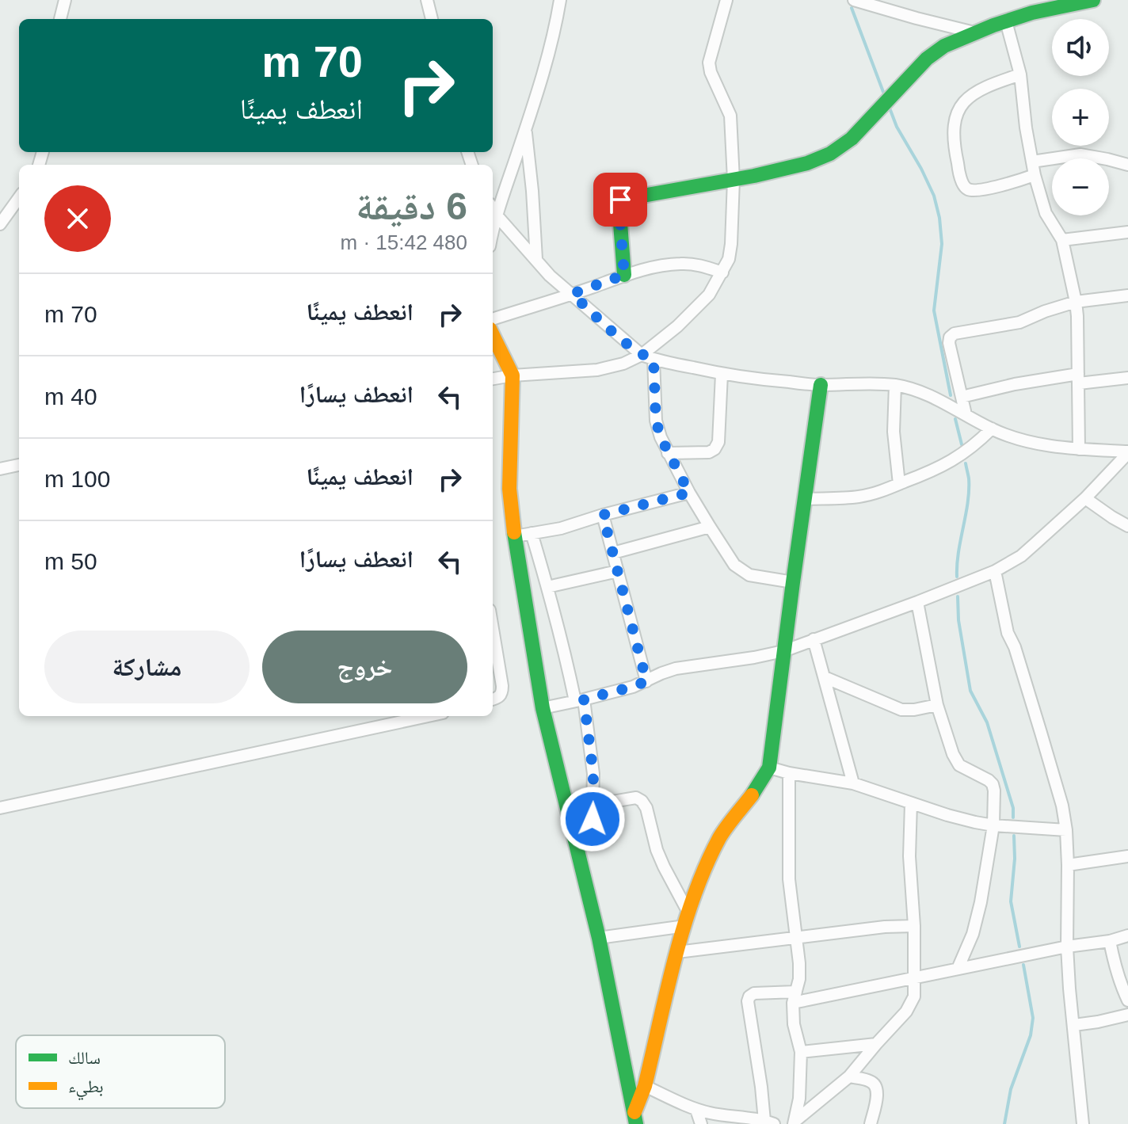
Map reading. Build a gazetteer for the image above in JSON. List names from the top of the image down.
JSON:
{
  "legend": ["سالك", "بطيء"],
  "page": {
    "map_buttons": ["+", "−"],
    "turn": ["70 m", "انعطف يمينًا"],
    "heading": ["6 دقيقة", "480 m · 15:42"],
    "list": [
      {
        "name": "انعطف يمينًا",
        "value": "70 m"
      },
      {
        "name": "انعطف يسارًا",
        "value": "40 m"
      },
      {
        "name": "انعطف يمينًا",
        "value": "100 m"
      },
      {
        "name": "انعطف يسارًا",
        "value": "50 m"
      }
    ],
    "buttons": ["خروج", "مشاركة"]
  }
}
